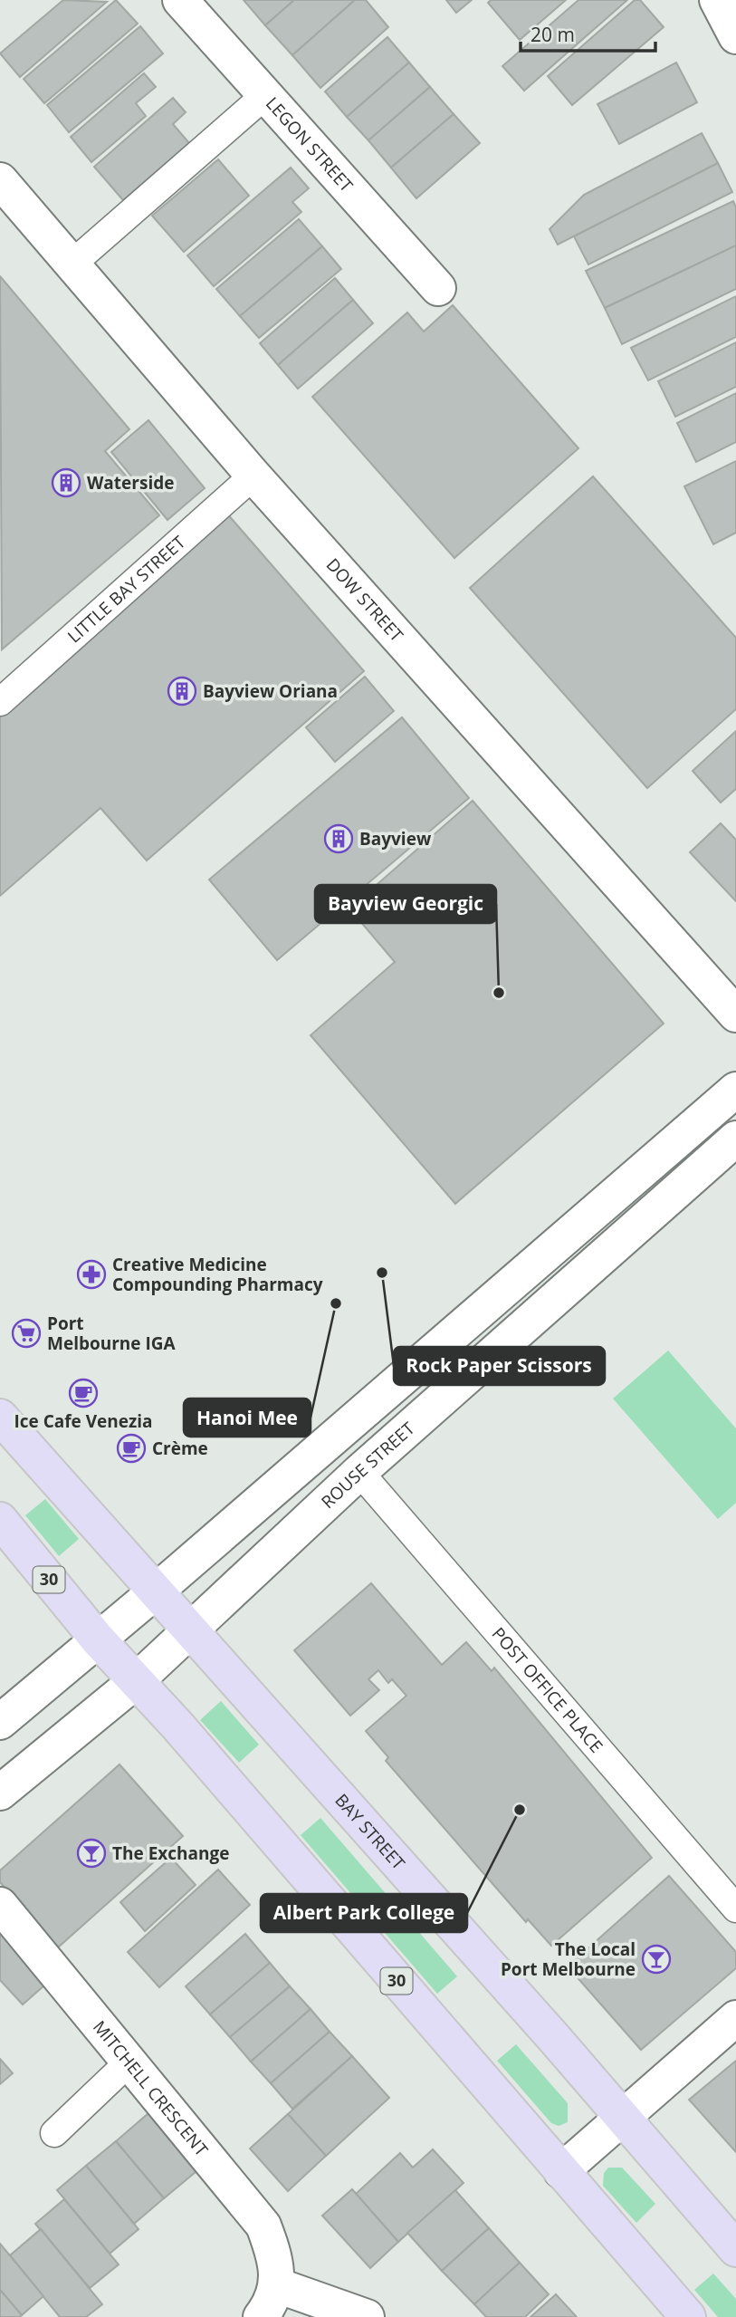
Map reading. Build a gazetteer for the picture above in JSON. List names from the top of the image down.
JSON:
{
  "streets": {
    "main road": ["30", "BAY STREET"],
    "street": [
      "LEGON STREET",
      "DOW STREET",
      "ROUSE STREET",
      "MITCHELL CRESCENT"
    ],
    "lane": ["LITTLE BAY STREET", "POST OFFICE PLACE"]
  },
  "crossings": [
    ["LITTLE BAY STREET", "DOW STREET"],
    ["ROUSE STREET", "30"],
    ["ROUSE STREET", "POST OFFICE PLACE"],
    ["ROUSE STREET", "BAY STREET"]
  ],
  "places": {
    "building": ["Waterside", "Bayview Oriana", "Bayview"],
    "other": [
      "Bayview Georgic",
      "Rock Paper Scissors",
      "Hanoi Mee",
      "Albert Park College"
    ],
    "pharmacy": ["Creative Medicine Compounding Pharmacy"],
    "supermarket": ["Port Melbourne IGA"],
    "cafe": ["Ice Cafe Venezia", "Crème"],
    "bar": ["The Exchange", "The Local Port Melbourne"]
  },
  "scale_bar": "20 m"
}
